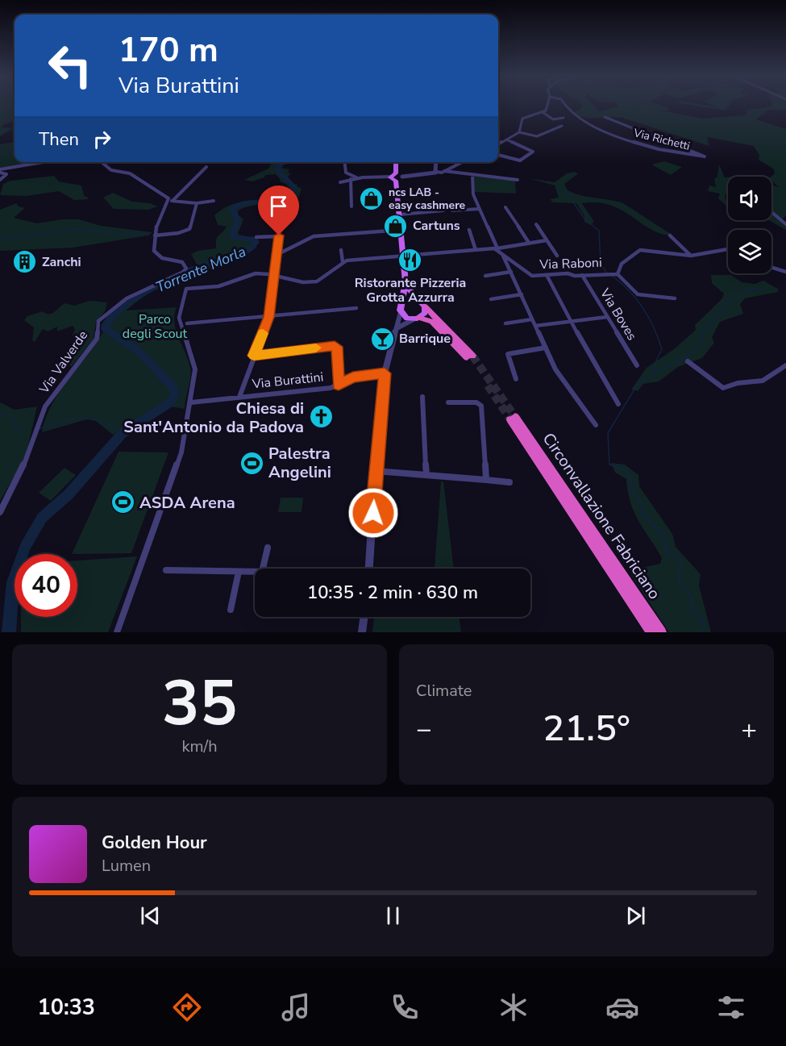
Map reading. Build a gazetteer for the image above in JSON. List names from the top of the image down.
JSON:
{
  "streets": {
    "highway": ["Circonvallazione Fabriciano"],
    "street": [
      "Via Richetti",
      "Via Raboni",
      "Via Boves",
      "Via Valverde",
      "Via Burattini"
    ]
  },
  "crossings": [
    ["Via Raboni", "Via Boves"]
  ],
  "water": ["Torrente Morla"],
  "parks": ["Parco degli Scout"],
  "places": {
    "shop": ["ncs LAB - easy cashmere", "Cartuns"],
    "restaurant": ["Ristorante Pizzeria Grotta Azzurra"],
    "building": ["Zanchi"],
    "bar": ["Barrique"],
    "church": ["Chiesa di Sant'Antonio da Padova"],
    "sports": ["Palestra Angelini", "ASDA Arena"]
  },
  "page": {
    "turn": ["170 m", "Via Burattini"],
    "then": "Then",
    "limit": "40",
    "trip": "10:35 · 2 min · 630 m",
    "tile": [
      ["35", "km/h"],
      "Climate"
    ],
    "heat": ["−", "21.5°", "+"],
    "song": ["Golden Hour", "Lumen"],
    "tabs": "10:33"
  }
}
